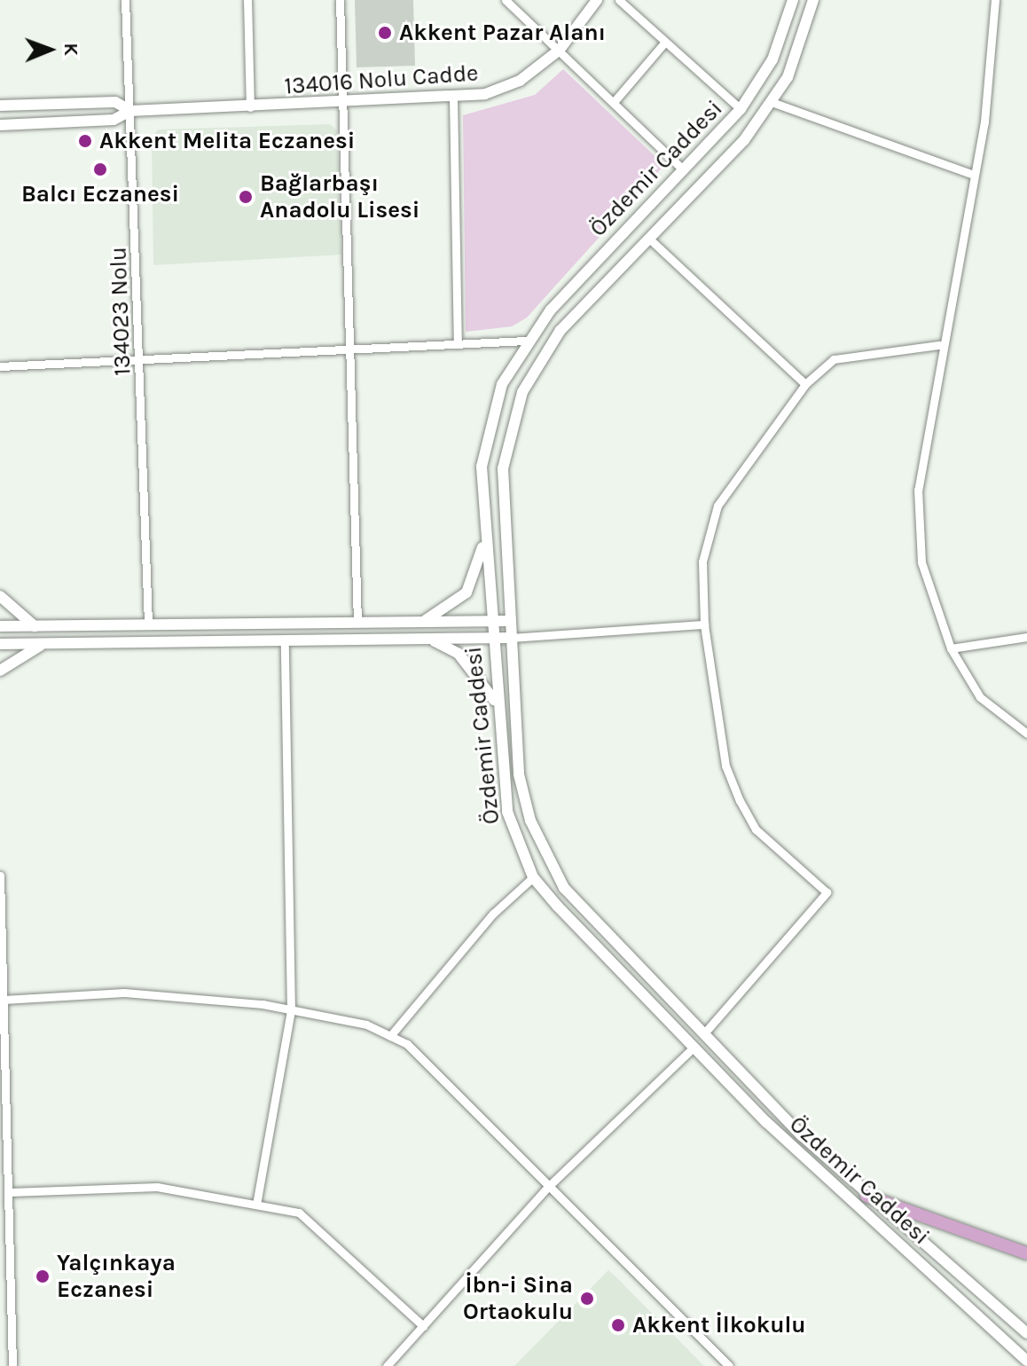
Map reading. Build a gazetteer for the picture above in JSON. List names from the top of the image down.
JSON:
{
  "streets": {
    "main road": ["134016 Nolu Cadde", "Özdemir Caddesi"],
    "street": ["134023 Nolu"]
  },
  "crossings": [
    ["134016 Nolu Cadde", "134023 Nolu"]
  ],
  "places": [
    "Akkent Pazar Alanı",
    "Akkent Melita Eczanesi",
    "Balcı Eczanesi",
    "Bağlarbaşı Anadolu Lisesi",
    "Yalçınkaya Eczanesi",
    "İbn-i Sina Ortaokulu",
    "Akkent İlkokulu"
  ],
  "north": "right"
}
